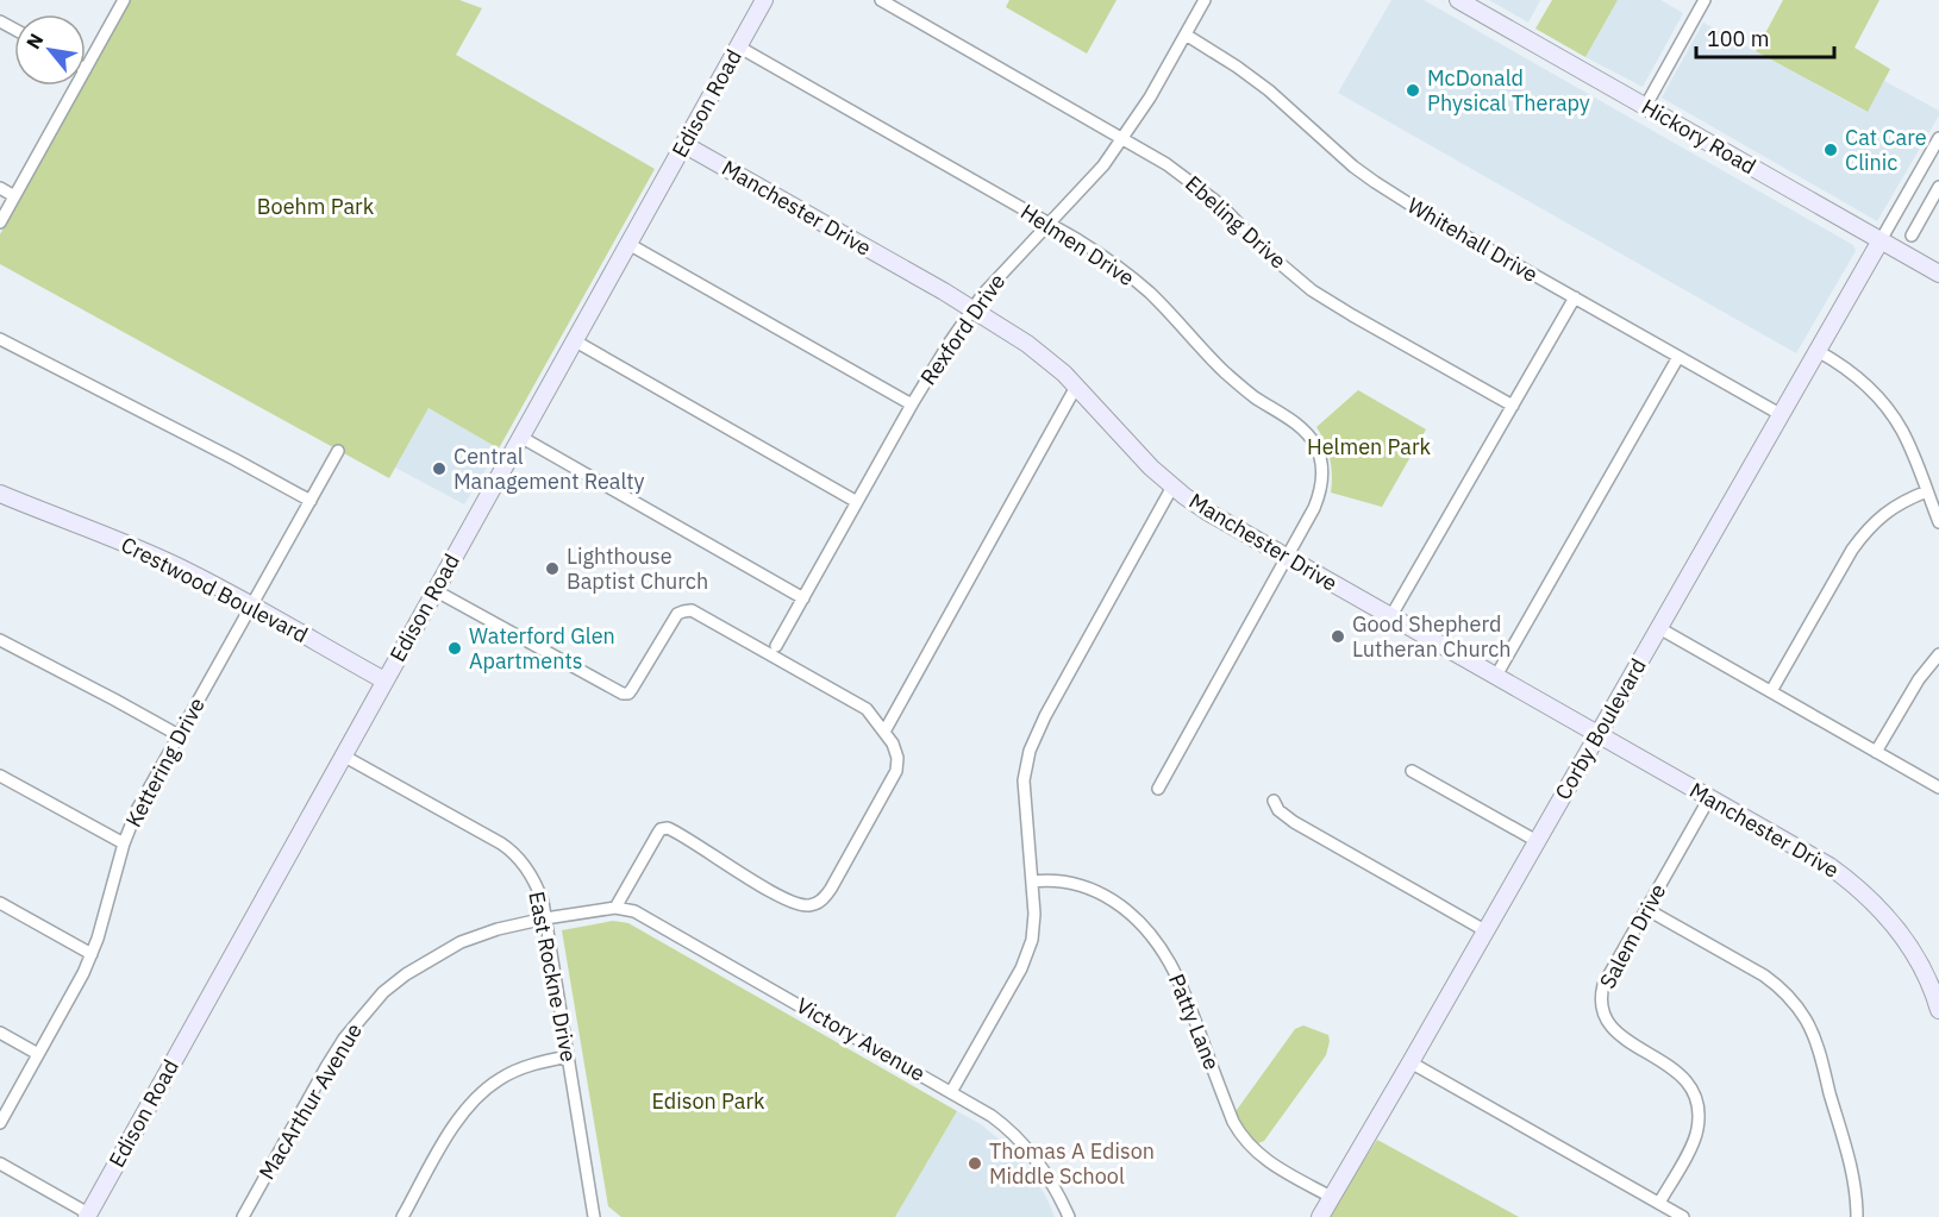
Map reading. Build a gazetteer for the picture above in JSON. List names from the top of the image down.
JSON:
{
  "streets": {
    "street": [
      "Edison Road",
      "Hickory Road",
      "Manchester Drive",
      "Ebeling Drive",
      "Whitehall Drive",
      "Helmen Drive",
      "Rexford Drive",
      "Crestwood Boulevard",
      "Corby Boulevard",
      "Kettering Drive",
      "Salem Drive",
      "East Rockne Drive",
      "Patty Lane",
      "Victory Avenue",
      "MacArthur Avenue"
    ]
  },
  "crossings": [
    ["Edison Road", "Manchester Drive"],
    ["Edison Road", "Helmen Drive"],
    ["Edison Road", "Crestwood Boulevard"],
    ["Edison Road", "East Rockne Drive"],
    ["Hickory Road", "Corby Boulevard"],
    ["Manchester Drive", "Helmen Drive"],
    ["Manchester Drive", "Rexford Drive"],
    ["Manchester Drive", "Corby Boulevard"],
    ["Manchester Drive", "Salem Drive"],
    ["Ebeling Drive", "Rexford Drive"],
    ["Whitehall Drive", "Rexford Drive"],
    ["Whitehall Drive", "Corby Boulevard"],
    ["Helmen Drive", "Rexford Drive"],
    ["Crestwood Boulevard", "Kettering Drive"],
    ["Corby Boulevard", "Patty Lane"],
    ["East Rockne Drive", "MacArthur Avenue"],
    ["Victory Avenue", "MacArthur Avenue"]
  ],
  "parks": ["Boehm Park", "Helmen Park", "Edison Park"],
  "places": [
    "McDonald Physical Therapy",
    "Cat Care Clinic",
    "Central Management Realty",
    "Lighthouse Baptist Church",
    "Good Shepherd Lutheran Church",
    "Waterford Glen Apartments",
    "Thomas A Edison Middle School"
  ],
  "scale_bar": "100 m",
  "north": "top left"
}
